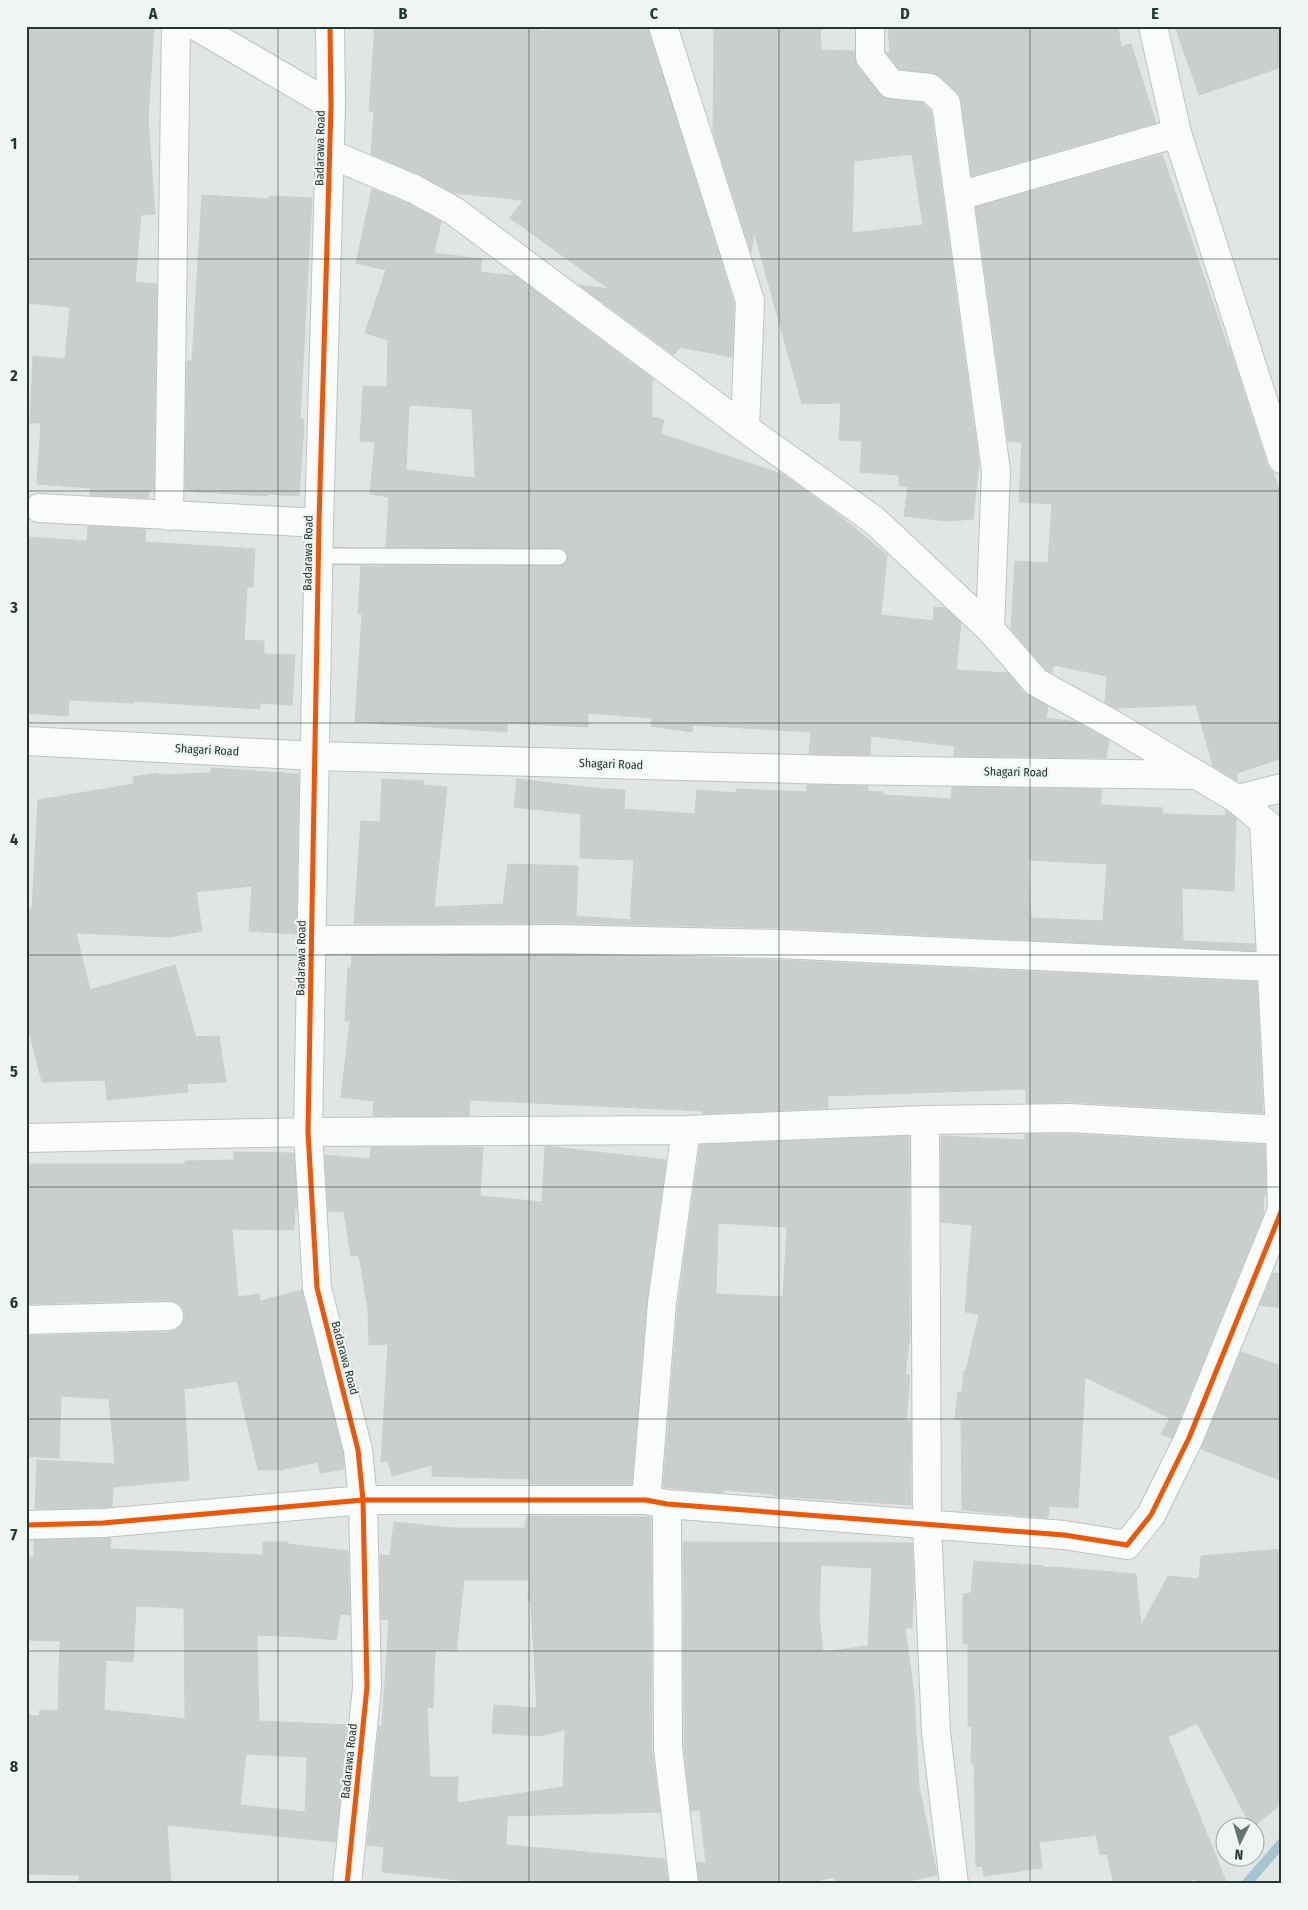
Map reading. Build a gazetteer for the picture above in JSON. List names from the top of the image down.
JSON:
{
  "streets": {
    "street": ["Badarawa Road", "Shagari Road"]
  },
  "crossings": [
    ["Badarawa Road", "Shagari Road"]
  ],
  "north": "bottom",
  "grid": {
    "columns": [
      "A",
      "B",
      "C",
      "D",
      "E"
    ],
    "rows": [
      "1",
      "2",
      "3",
      "4",
      "5",
      "6",
      "7",
      "8"
    ]
  }
}
